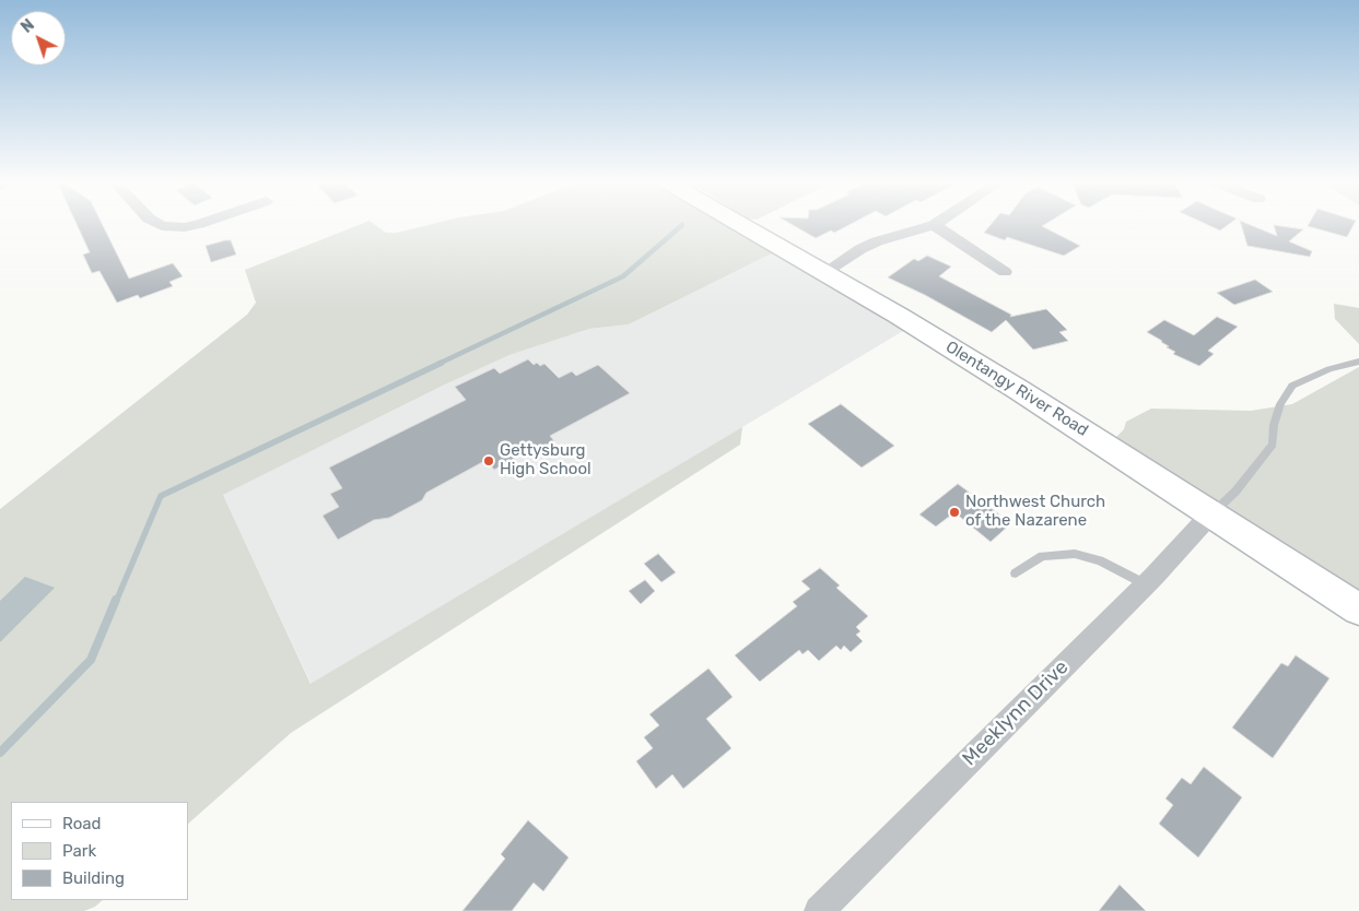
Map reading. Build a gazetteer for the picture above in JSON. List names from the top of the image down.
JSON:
{
  "streets": {
    "main road": ["Olentangy River Road"],
    "street": ["Meeklynn Drive"]
  },
  "crossings": [
    ["Olentangy River Road", "Meeklynn Drive"]
  ],
  "places": ["Gettysburg High School", "Northwest Church of the Nazarene"],
  "legend": ["Road", "Park", "Building"],
  "north": "top left"
}
